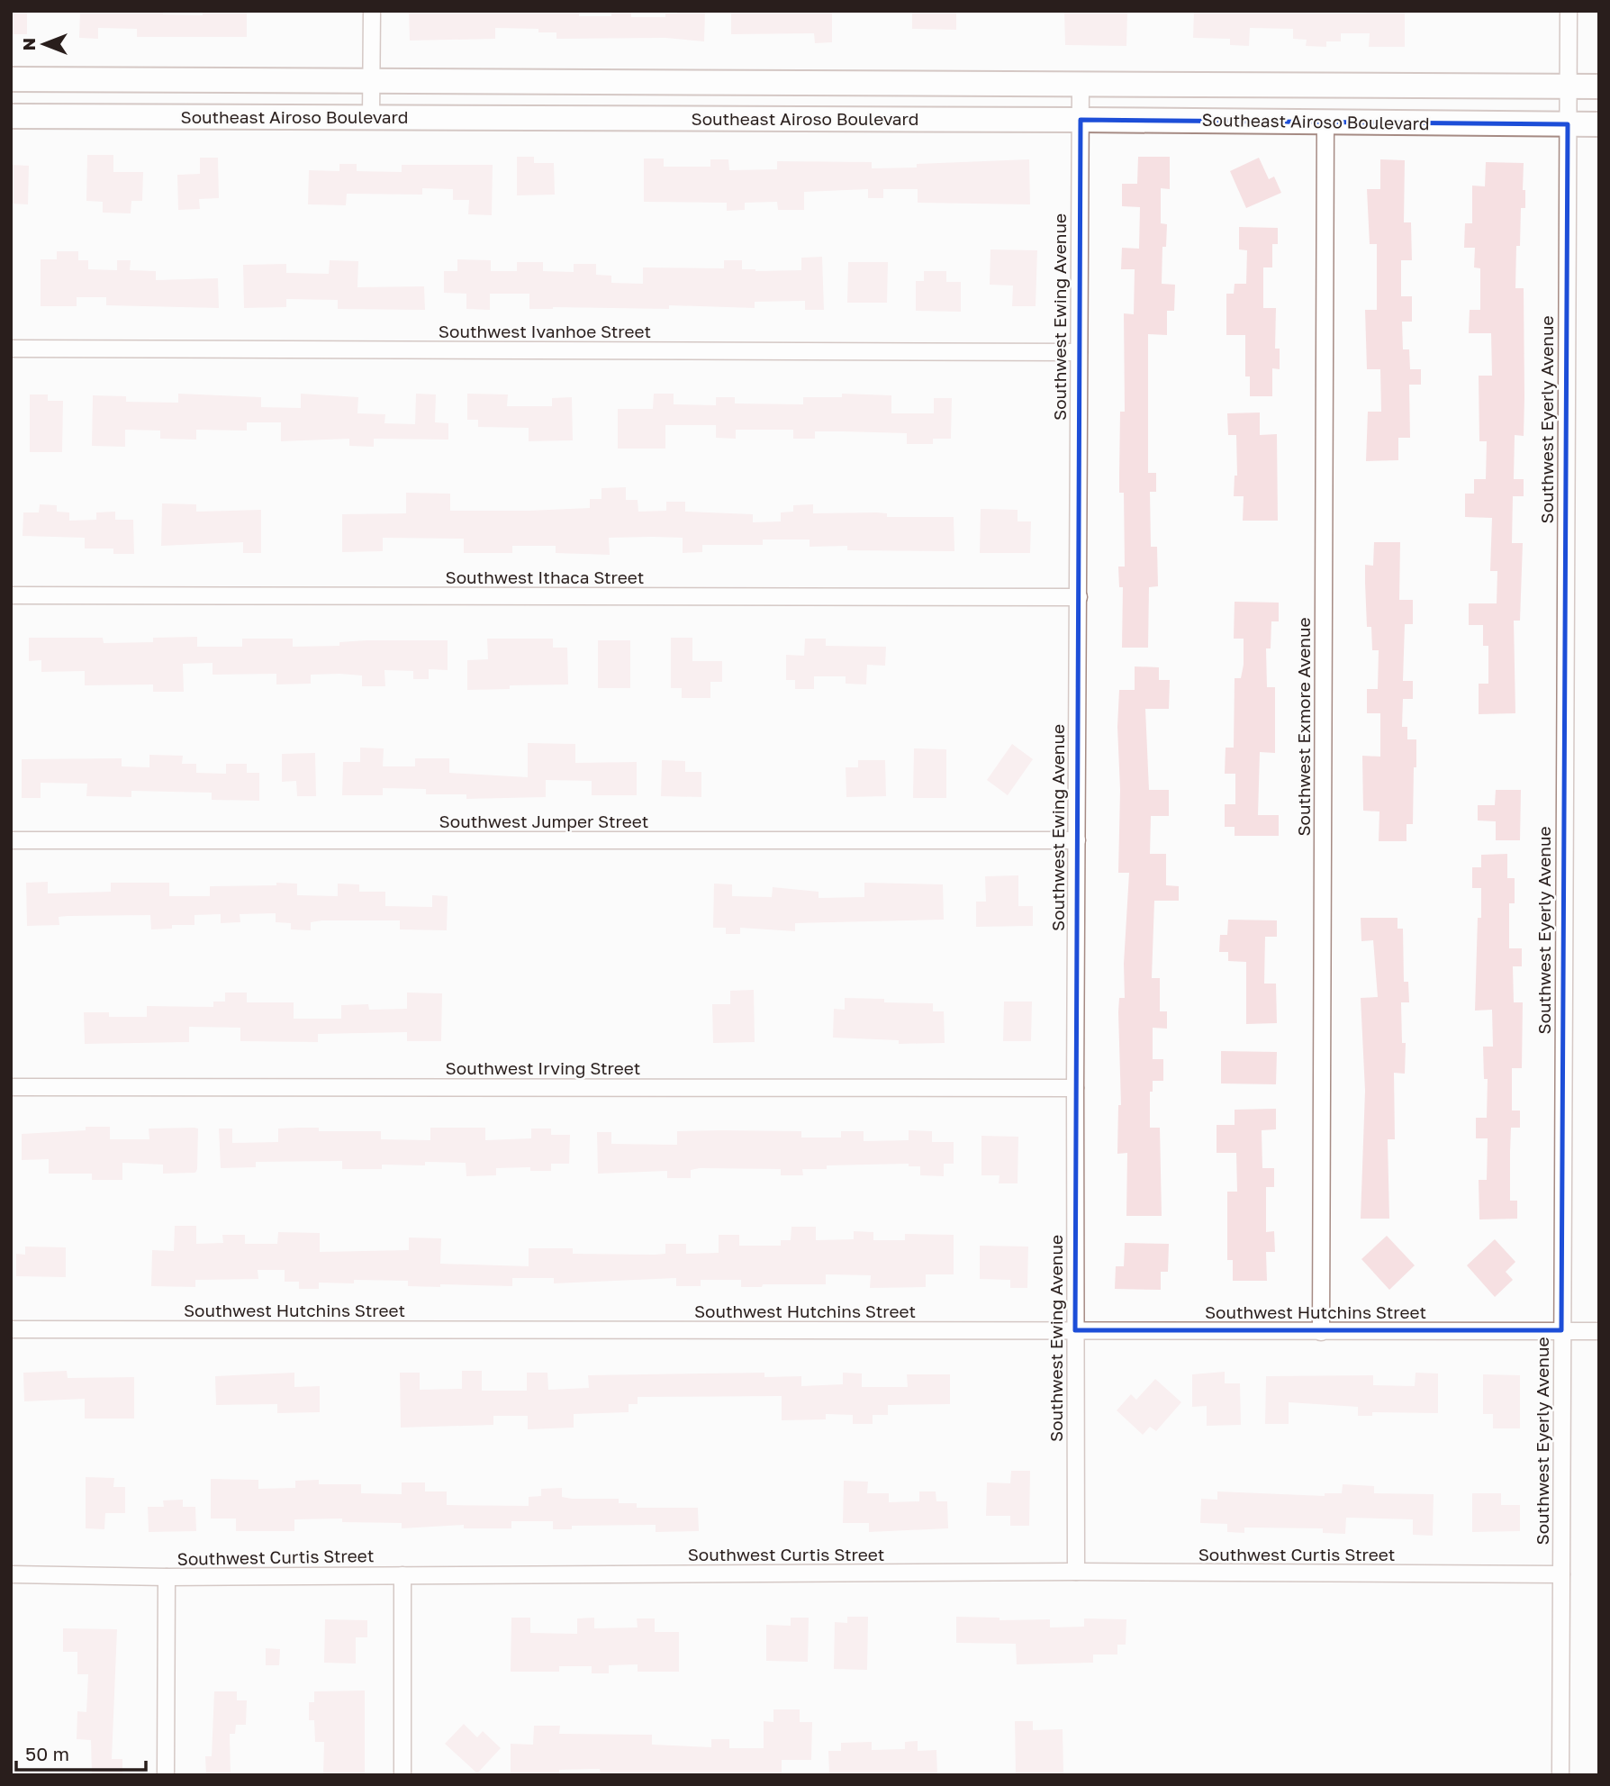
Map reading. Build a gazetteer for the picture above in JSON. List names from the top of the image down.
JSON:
{
  "streets": {
    "main road": ["Southeast Airoso Boulevard"],
    "street": [
      "Southwest Ewing Avenue",
      "Southwest Ivanhoe Street",
      "Southwest Eyerly Avenue",
      "Southwest Ithaca Street",
      "Southwest Exmore Avenue",
      "Southwest Jumper Street",
      "Southwest Irving Street",
      "Southwest Hutchins Street",
      "Southwest Curtis Street"
    ]
  },
  "crossings": [
    ["Southeast Airoso Boulevard", "Southwest Ewing Avenue"],
    ["Southeast Airoso Boulevard", "Southwest Eyerly Avenue"],
    ["Southeast Airoso Boulevard", "Southwest Exmore Avenue"],
    ["Southwest Ewing Avenue", "Southwest Ivanhoe Street"],
    ["Southwest Ewing Avenue", "Southwest Ithaca Street"],
    ["Southwest Ewing Avenue", "Southwest Jumper Street"],
    ["Southwest Ewing Avenue", "Southwest Irving Street"],
    ["Southwest Ewing Avenue", "Southwest Hutchins Street"],
    ["Southwest Ewing Avenue", "Southwest Curtis Street"],
    ["Southwest Eyerly Avenue", "Southwest Hutchins Street"],
    ["Southwest Eyerly Avenue", "Southwest Curtis Street"],
    ["Southwest Exmore Avenue", "Southwest Hutchins Street"]
  ],
  "scale_bar": "50 m",
  "north": "left"
}
